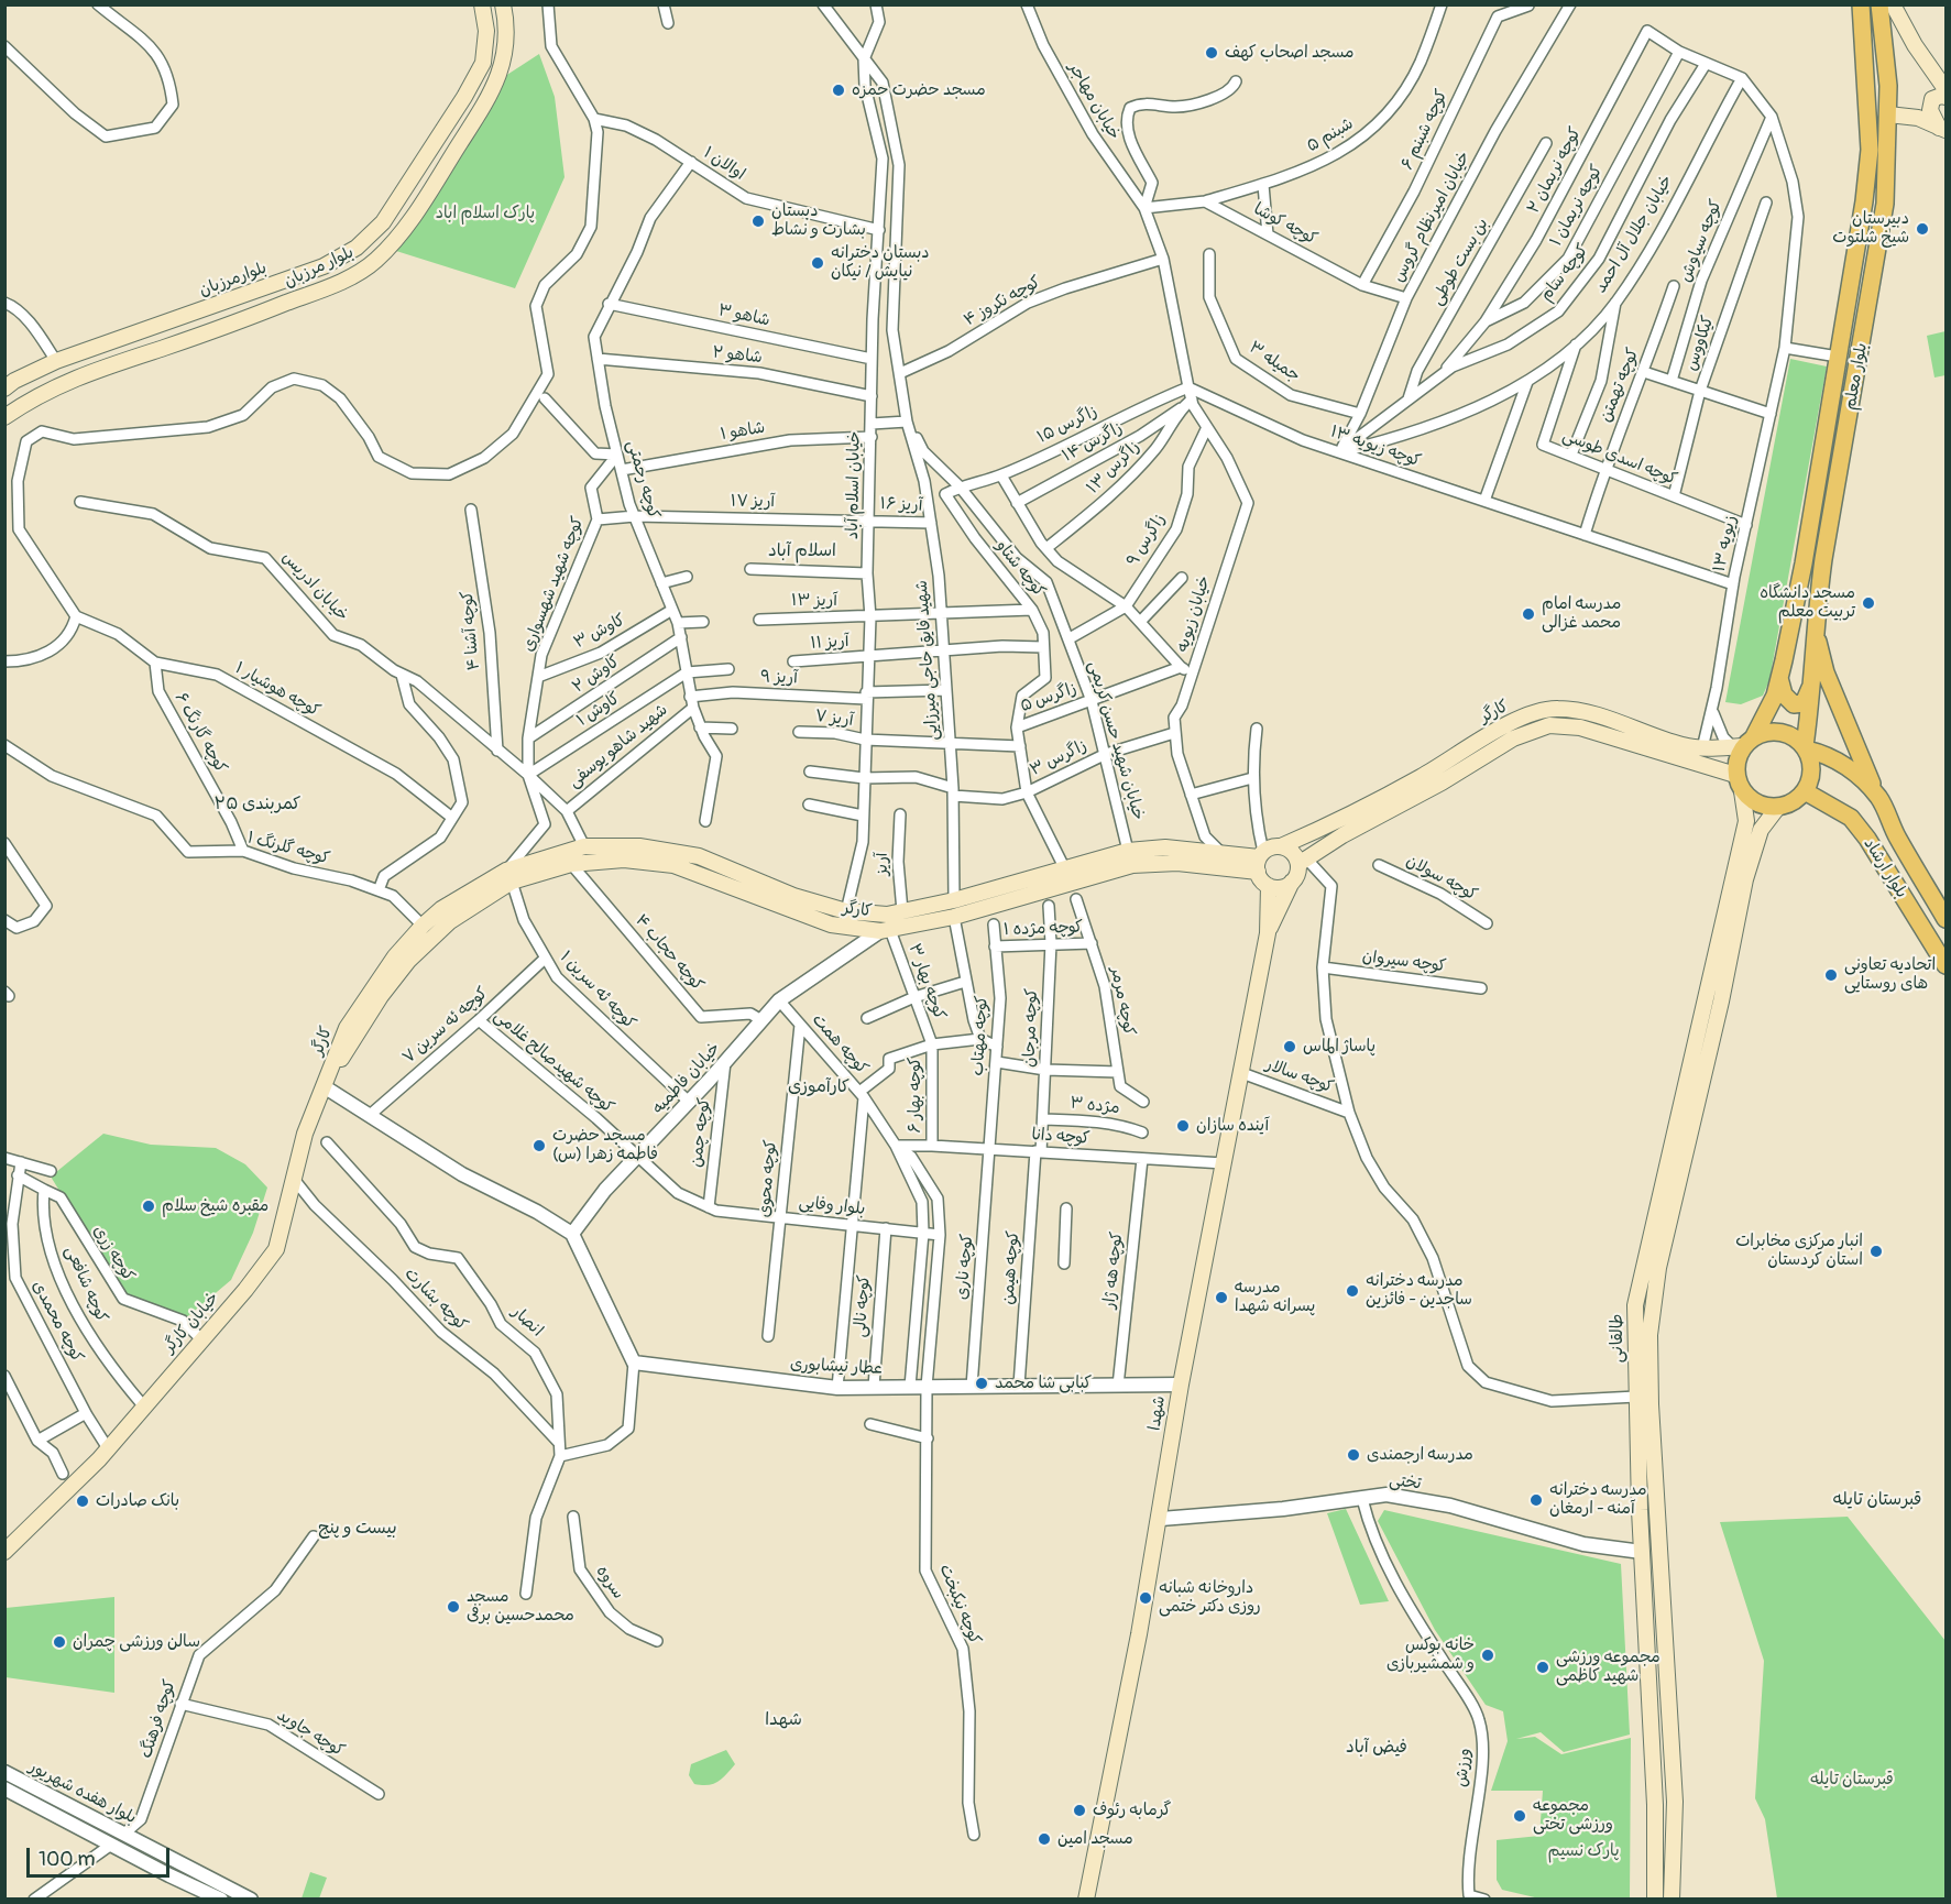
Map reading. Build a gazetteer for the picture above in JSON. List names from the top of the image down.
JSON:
{
  "streets": {
    "main road": [
      "بلوار مرزبان",
      "بلوارمرزبان",
      "بلوار معلم",
      "کارگر",
      "بلوار ارشاد",
      "خیابان کارگر",
      "طالقانی",
      "شهدا"
    ],
    "street": [
      "خیابان مهاجر",
      "کوچه شبنم ۶",
      "شبنم ۵",
      "اوالان ۱",
      "کوچه نریمان ۲",
      "کوچه نریمان ۱",
      "خیابان امیرنظام گروس",
      "کوچه کوشا",
      "خیابان جلال آل احمد",
      "کوچه سیاوش",
      "بن بست طوطی",
      "کوچه سام",
      "کوچه نکروز ۴",
      "شاهو ۳",
      "کیکاووس",
      "شاهو ۲",
      "جمیله ۳",
      "کوچه تهمتن",
      "زاگرس ۱۵",
      "شاهو ۱",
      "زاگرس ۱۴",
      "کوچه زیویه ۱۳",
      "کوچه اسدی طوسی",
      "زاگرس ۱۳",
      "کوچه رحمتی",
      "خیابان اسلام آباد",
      "آریز ۱۷",
      "آریز ۱۶",
      "زاگرس ۹",
      "زیویه ۱۳",
      "کوچه شتاو",
      "کوچه شهید شهسواری",
      "خیابان ادریس",
      "آریز ۱۳",
      "خیابان زیویه",
      "کوچه آشنا ۴",
      "کاوش ۳",
      "آریز ۱۱",
      "شهید فایق حاجی میرزایی",
      "کاوش ۲",
      "آریز ۹",
      "کوچه هوشیار ۱",
      "زاگرس ۵",
      "کاوش ۱",
      "آریز ۷",
      "کوچه گارنگ ۶",
      "خیابان شهید حسن کریمی",
      "شهید شاهو یوسفی",
      "زاگرس ۳",
      "کوچه گلرنگ ۱",
      "آریز",
      "کوچه سولان",
      "کوچه مژده ۱",
      "کوچه حجاب ۴",
      "کوچه سیروان",
      "کوچه بهار ۳",
      "کوچه ئه سرین ۱",
      "کوچه مرمر",
      "کوچه ئه سرین ۷",
      "کوچه مرجان",
      "کوچه مهتاب",
      "کوچه همت",
      "کوچه شهیدصالح غلامی",
      "کوچه سالار",
      "خیابان فاطمیه",
      "کوچه بهار ۶",
      "مژده ۳",
      "کوچه چمن",
      "کوچه دانا",
      "کوچه محوی",
      "بلوار وفایی",
      "کوچه زری",
      "کوچه ناری",
      "کوچه هیمن",
      "کوچه هه ژار",
      "کوچه شافعی",
      "کوچه بشارت",
      "کوچه نالی",
      "کوچه محمدی",
      "انصار",
      "عطار نیشابوری",
      "تختی",
      "سروه",
      "کوچه نیکبخت",
      "کوچه فرهنگ",
      "کوچه جاوید",
      "ورزش",
      "بلوار هفده شهریور"
    ]
  },
  "crossings": [
    ["کوچه شبنم ۶", "کوچه کوشا"],
    ["شبنم ۵", "کوچه کوشا"],
    ["اوالان ۱", "کوچه رحمتی"],
    ["اوالان ۱", "خیابان اسلام آباد"],
    ["کوچه نریمان ۲", "کوچه نریمان ۱"],
    ["کوچه نریمان ۱", "کوچه سام"],
    ["خیابان امیرنظام گروس", "کوچه کوشا"],
    ["خیابان امیرنظام گروس", "خیابان جلال آل احمد"],
    ["خیابان امیرنظام گروس", "کوچه سام"],
    ["خیابان امیرنظام گروس", "جمیله ۳"],
    ["خیابان امیرنظام گروس", "کوچه زیویه ۱۳"],
    ["خیابان جلال آل احمد", "کوچه سام"],
    ["خیابان جلال آل احمد", "کوچه زیویه ۱۳"],
    ["خیابان جلال آل احمد", "کوچه اسدی طوسی"],
    ["خیابان جلال آل احمد", "زیویه ۱۳"],
    ["کوچه سیاوش", "زیویه ۱۳"],
    ["بن بست طوطی", "کوچه سام"],
    ["کوچه سام", "کوچه زیویه ۱۳"],
    ["شاهو ۳", "کوچه رحمتی"],
    ["شاهو ۳", "خیابان اسلام آباد"],
    ["کیکاووس", "کوچه اسدی طوسی"],
    ["شاهو ۲", "کوچه رحمتی"],
    ["شاهو ۲", "خیابان اسلام آباد"],
    ["بلوار معلم", "کارگر"],
    ["بلوار معلم", "بلوار ارشاد"],
    ["بلوار معلم", "طالقانی"],
    ["کوچه تهمتن", "کوچه زیویه ۱۳"],
    ["کوچه تهمتن", "کوچه اسدی طوسی"],
    ["زاگرس ۱۵", "کوچه زیویه ۱۳"],
    ["زاگرس ۱۵", "کوچه شتاو"],
    ["زاگرس ۱۵", "خیابان زیویه"],
    ["زاگرس ۱۵", "خیابان شهید حسن کریمی"],
    ["شاهو ۱", "کوچه رحمتی"],
    ["شاهو ۱", "خیابان اسلام آباد"],
    ["زاگرس ۱۴", "زاگرس ۱۳"],
    ["کوچه زیویه ۱۳", "زیویه ۱۳"],
    ["کوچه زیویه ۱۳", "خیابان زیویه"],
    ["کوچه اسدی طوسی", "زیویه ۱۳"],
    ["زاگرس ۱۳", "خیابان زیویه"],
    ["کوچه رحمتی", "آریز ۱۷"],
    ["کوچه رحمتی", "کوچه شهید شهسواری"],
    ["کوچه رحمتی", "کاوش ۳"],
    ["کوچه رحمتی", "کاوش ۲"],
    ["کوچه رحمتی", "آریز ۹"],
    ["کوچه رحمتی", "کاوش ۱"],
    ["کوچه رحمتی", "شهید شاهو یوسفی"],
    ["خیابان اسلام آباد", "آریز ۱۷"],
    ["خیابان اسلام آباد", "آریز ۱۶"],
    ["خیابان اسلام آباد", "آریز ۱۳"],
    ["خیابان اسلام آباد", "آریز ۱۱"],
    ["خیابان اسلام آباد", "آریز ۹"],
    ["خیابان اسلام آباد", "کارگر"],
    ["خیابان اسلام آباد", "آریز ۷"],
    ["خیابان اسلام آباد", "زاگرس ۳"],
    ["آریز ۱۷", "آریز ۱۶"],
    ["آریز ۱۷", "کوچه شهید شهسواری"],
    ["آریز ۱۶", "شهید فایق حاجی میرزایی"],
    ["زاگرس ۹", "خیابان زیویه"],
    ["زاگرس ۹", "خیابان شهید حسن کریمی"],
    ["زیویه ۱۳", "کارگر"],
    ["کوچه شتاو", "آریز ۱۳"],
    ["کوچه شتاو", "آریز ۱۱"],
    ["کوچه شتاو", "زاگرس ۵"],
    ["کوچه شتاو", "کارگر"],
    ["کوچه شتاو", "آریز ۷"],
    ["کوچه شتاو", "خیابان شهید حسن کریمی"],
    ["کوچه شتاو", "زاگرس ۳"],
    ["کوچه شهید شهسواری", "خیابان ادریس"],
    ["کوچه شهید شهسواری", "کاوش ۳"],
    ["کوچه شهید شهسواری", "کاوش ۲"],
    ["کوچه شهید شهسواری", "کاوش ۱"],
    ["خیابان ادریس", "کوچه آشنا ۴"],
    ["خیابان ادریس", "کاوش ۱"],
    ["خیابان ادریس", "کارگر"],
    ["خیابان ادریس", "شهید شاهو یوسفی"],
    ["آریز ۱۳", "شهید فایق حاجی میرزایی"],
    ["خیابان زیویه", "زاگرس ۳"],
    ["آریز ۱۱", "شهید فایق حاجی میرزایی"],
    ["شهید فایق حاجی میرزایی", "آریز ۹"],
    ["شهید فایق حاجی میرزایی", "کارگر"],
    ["شهید فایق حاجی میرزایی", "آریز ۷"],
    ["شهید فایق حاجی میرزایی", "خیابان شهید حسن کریمی"],
    ["شهید فایق حاجی میرزایی", "زاگرس ۳"],
    ["کوچه هوشیار ۱", "کوچه گارنگ ۶"],
    ["زاگرس ۵", "خیابان شهید حسن کریمی"],
    ["کارگر", "خیابان شهید حسن کریمی"],
    ["کارگر", "کوچه گلرنگ ۱"],
    ["کارگر", "آریز"],
    ["کارگر", "بلوار ارشاد"],
    ["کارگر", "کوچه حجاب ۴"],
    ["کارگر", "کوچه بهار ۳"],
    ["کارگر", "کوچه ئه سرین ۱"],
    ["کارگر", "خیابان فاطمیه"],
    ["کارگر", "خیابان کارگر"],
    ["کارگر", "طالقانی"],
    ["کوچه گارنگ ۶", "کوچه گلرنگ ۱"],
    ["خیابان شهید حسن کریمی", "زاگرس ۳"],
    ["بلوار ارشاد", "طالقانی"],
    ["کوچه مژده ۱", "کوچه مرمر"],
    ["کوچه مژده ۱", "کوچه مرجان"],
    ["کوچه مژده ۱", "کوچه مهتاب"],
    ["کوچه حجاب ۴", "خیابان فاطمیه"],
    ["کوچه بهار ۳", "خیابان فاطمیه"],
    ["کوچه بهار ۳", "کوچه بهار ۶"],
    ["کوچه ئه سرین ۱", "کوچه ئه سرین ۷"],
    ["کوچه ئه سرین ۱", "خیابان فاطمیه"],
    ["کوچه ئه سرین ۷", "کوچه شهیدصالح غلامی"],
    ["کوچه مرجان", "مژده ۳"],
    ["کوچه مرجان", "کوچه دانا"],
    ["کوچه مرجان", "کوچه هیمن"],
    ["کوچه مهتاب", "کوچه دانا"],
    ["کوچه مهتاب", "کوچه ناری"],
    ["کوچه همت", "خیابان فاطمیه"],
    ["کوچه همت", "کوچه دانا"],
    ["کوچه همت", "کوچه محوی"],
    ["کوچه همت", "بلوار وفایی"],
    ["کوچه شهیدصالح غلامی", "خیابان فاطمیه"],
    ["کوچه شهیدصالح غلامی", "بلوار وفایی"],
    ["کوچه سالار", "شهدا"],
    ["خیابان فاطمیه", "کوچه چمن"],
    ["خیابان فاطمیه", "بلوار وفایی"],
    ["کوچه بهار ۶", "کوچه دانا"],
    ["کوچه چمن", "بلوار وفایی"],
    ["کوچه دانا", "کوچه ناری"],
    ["کوچه دانا", "کوچه هیمن"],
    ["کوچه دانا", "کوچه هه ژار"],
    ["کوچه دانا", "شهدا"],
    ["کوچه محوی", "بلوار وفایی"],
    ["بلوار وفایی", "کوچه نالی"],
    ["کوچه زری", "کوچه شافعی"],
    ["کوچه زری", "خیابان کارگر"],
    ["کوچه ناری", "عطار نیشابوری"],
    ["کوچه هیمن", "عطار نیشابوری"],
    ["کوچه هه ژار", "عطار نیشابوری"],
    ["کوچه شافعی", "خیابان کارگر"],
    ["کوچه بشارت", "انصار"],
    ["کوچه بشارت", "خیابان کارگر"],
    ["کوچه نالی", "عطار نیشابوری"],
    ["کوچه محمدی", "خیابان کارگر"],
    ["طالقانی", "تختی"],
    ["عطار نیشابوری", "شهدا"],
    ["عطار نیشابوری", "کوچه نیکبخت"],
    ["شهدا", "تختی"],
    ["تختی", "ورزش"],
    ["کوچه فرهنگ", "کوچه جاوید"],
    ["کوچه فرهنگ", "بلوار هفده شهریور"]
  ],
  "districts": [
    "اسلام آباد",
    "کمربندی ۲۵",
    "کارآموزی",
    "قبرستان تایله",
    "بیست و پنج",
    "شهدا",
    "فیض آباد"
  ],
  "parks": ["پارک اسلام اباد", "قبرستان تایله", "پارک نسیم"],
  "places": [
    "مسجد اصحاب کهف",
    "مسجد حضرت حمزه",
    "دبستان بشارت و نشاط",
    "دبیرستان شیخ شلتوت",
    "دبستان دخترانه نیایش / نیکان",
    "مسجد دانشگاه تربیت معلم",
    "مدرسه امام محمد غزالی",
    "اتحادیه تعاونی های روستایی",
    "پاساژ الماس",
    "آینده سازان",
    "مسجد حضرت فاطمه زهرا (س)",
    "مقبره شیخ سلام",
    "انبار مرکزی مخابرات استان کردستان",
    "مدرسه دخترانه ساجدین - فائزین",
    "مدرسه پسرانه شهدا",
    "کبابی شا محمد",
    "مدرسه ارجمندی",
    "مدرسه دخترانه آمنه - ارمغان",
    "بانک صادرات",
    "داروخانه شبانه روزی دکتر ختمی",
    "مسجد محمدحسین برفی",
    "سالن ورزشی چمران",
    "خانه بوکس و شمشیربازی",
    "مجموعه ورزشی شهید کاظمی",
    "گرمابه رئوف",
    "مجموعه ورزشی تختی",
    "مسجد امین"
  ],
  "scale_bar": "100 m"
}
